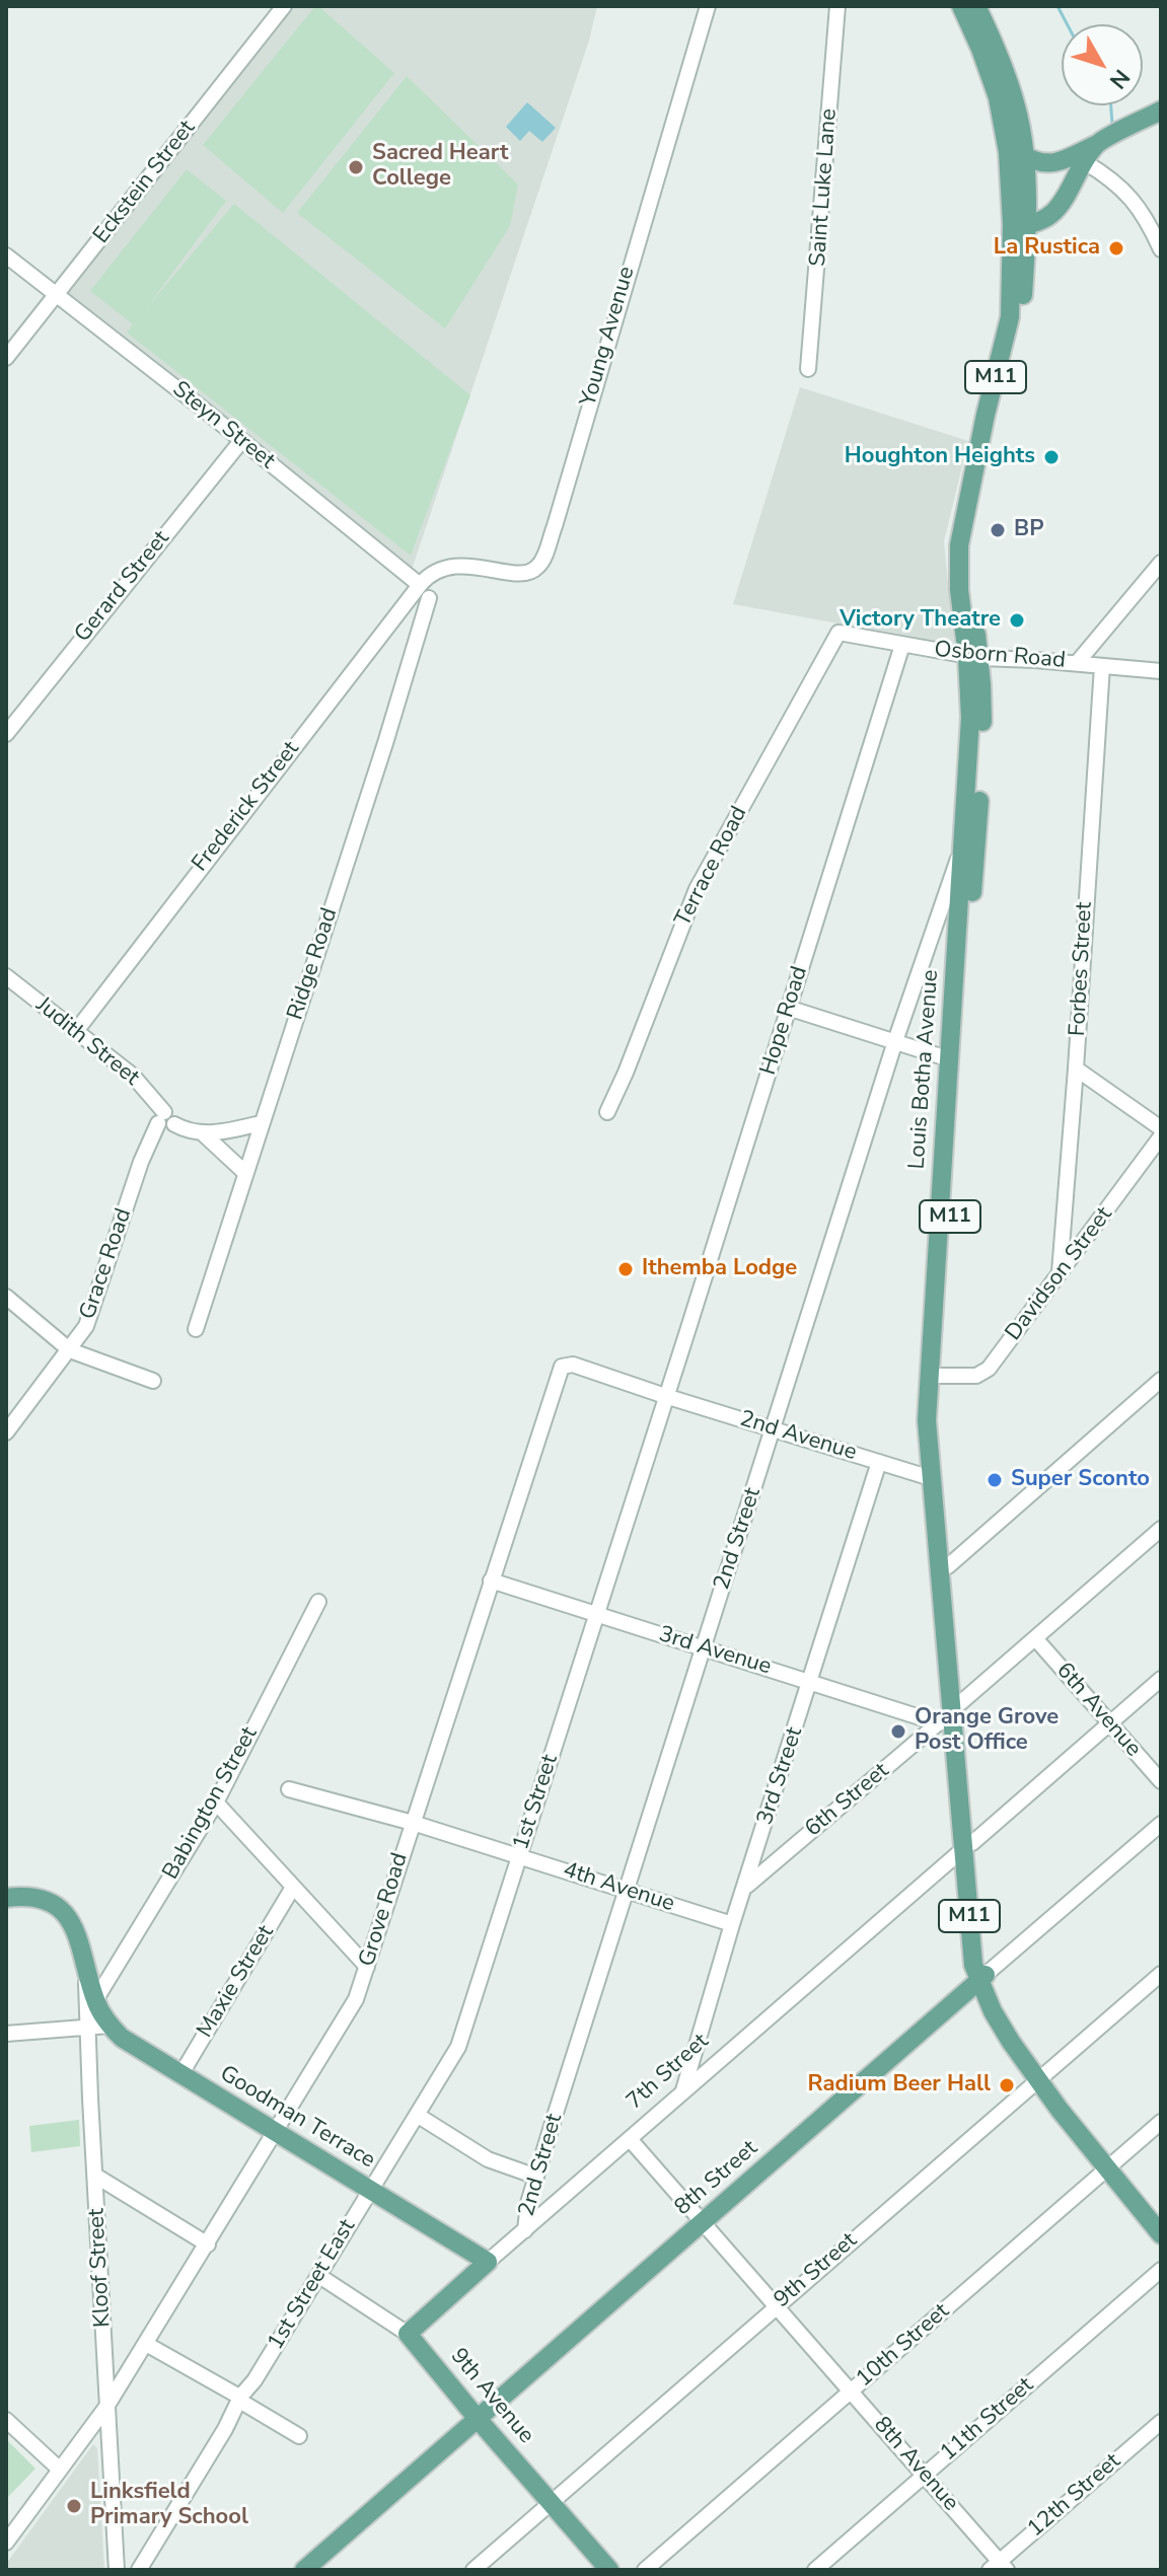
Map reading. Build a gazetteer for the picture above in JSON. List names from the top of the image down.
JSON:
{
  "streets": {
    "main road": [
      "M11",
      "Louis Botha Avenue",
      "7th Street",
      "Goodman Terrace",
      "8th Street",
      "9th Avenue"
    ],
    "street": [
      "Eckstein Street",
      "Saint Luke Lane",
      "Young Avenue",
      "Steyn Street",
      "Gerard Street",
      "Osborn Road",
      "Frederick Street",
      "Terrace Road",
      "Ridge Road",
      "Forbes Street",
      "Hope Road",
      "Judith Street",
      "Grace Road",
      "Davidson Street",
      "2nd Avenue",
      "2nd Street",
      "3rd Avenue",
      "6th Avenue",
      "3rd Street",
      "6th Street",
      "1st Street",
      "Babington Street",
      "4th Avenue",
      "Grove Road",
      "Maxie Street",
      "Kloof Street",
      "9th Street",
      "1st Street East",
      "10th Street",
      "11th Street",
      "8th Avenue",
      "12th Street"
    ]
  },
  "crossings": [
    ["Eckstein Street", "Steyn Street"],
    ["Young Avenue", "Steyn Street"],
    ["Young Avenue", "Frederick Street"],
    ["Steyn Street", "Gerard Street"],
    ["Steyn Street", "Frederick Street"],
    ["Osborn Road", "Terrace Road"],
    ["Osborn Road", "Forbes Street"],
    ["Osborn Road", "Hope Road"],
    ["Osborn Road", "Louis Botha Avenue"],
    ["Frederick Street", "Judith Street"],
    ["Forbes Street", "Davidson Street"],
    ["Hope Road", "2nd Avenue"],
    ["Hope Road", "1st Street"],
    ["Judith Street", "Grace Road"],
    ["Louis Botha Avenue", "Davidson Street"],
    ["Louis Botha Avenue", "2nd Avenue"],
    ["Louis Botha Avenue", "2nd Street"],
    ["Louis Botha Avenue", "3rd Avenue"],
    ["Louis Botha Avenue", "6th Street"],
    ["Louis Botha Avenue", "7th Street"],
    ["Louis Botha Avenue", "8th Street"],
    ["Louis Botha Avenue", "9th Street"],
    ["Louis Botha Avenue", "10th Street"],
    ["2nd Avenue", "2nd Street"],
    ["2nd Avenue", "3rd Street"],
    ["2nd Avenue", "1st Street"],
    ["2nd Avenue", "Grove Road"],
    ["2nd Street", "3rd Avenue"],
    ["2nd Street", "4th Avenue"],
    ["2nd Street", "7th Street"],
    ["3rd Avenue", "3rd Street"],
    ["3rd Avenue", "6th Street"],
    ["3rd Avenue", "1st Street"],
    ["3rd Avenue", "Grove Road"],
    ["6th Avenue", "6th Street"],
    ["6th Avenue", "7th Street"],
    ["3rd Street", "6th Street"],
    ["3rd Street", "4th Avenue"],
    ["3rd Street", "7th Street"],
    ["1st Street", "4th Avenue"],
    ["1st Street", "Goodman Terrace"],
    ["1st Street", "1st Street East"],
    ["Babington Street", "Goodman Terrace"],
    ["4th Avenue", "Grove Road"],
    ["Grove Road", "Goodman Terrace"],
    ["Grove Road", "Kloof Street"],
    ["Maxie Street", "Goodman Terrace"],
    ["7th Street", "Goodman Terrace"],
    ["7th Street", "9th Avenue"],
    ["7th Street", "8th Avenue"],
    ["Goodman Terrace", "Kloof Street"],
    ["Goodman Terrace", "1st Street East"],
    ["8th Street", "9th Avenue"],
    ["8th Street", "8th Avenue"],
    ["9th Street", "9th Avenue"],
    ["9th Street", "8th Avenue"],
    ["1st Street East", "9th Avenue"],
    ["10th Street", "8th Avenue"],
    ["11th Street", "8th Avenue"],
    ["8th Avenue", "12th Street"]
  ],
  "places": [
    "Sacred Heart College",
    "La Rustica",
    "Houghton Heights",
    "BP",
    "Victory Theatre",
    "Ithemba Lodge",
    "Super Sconto",
    "Orange Grove Post Office",
    "Radium Beer Hall",
    "Linksfield Primary School"
  ],
  "north": "bottom right"
}
